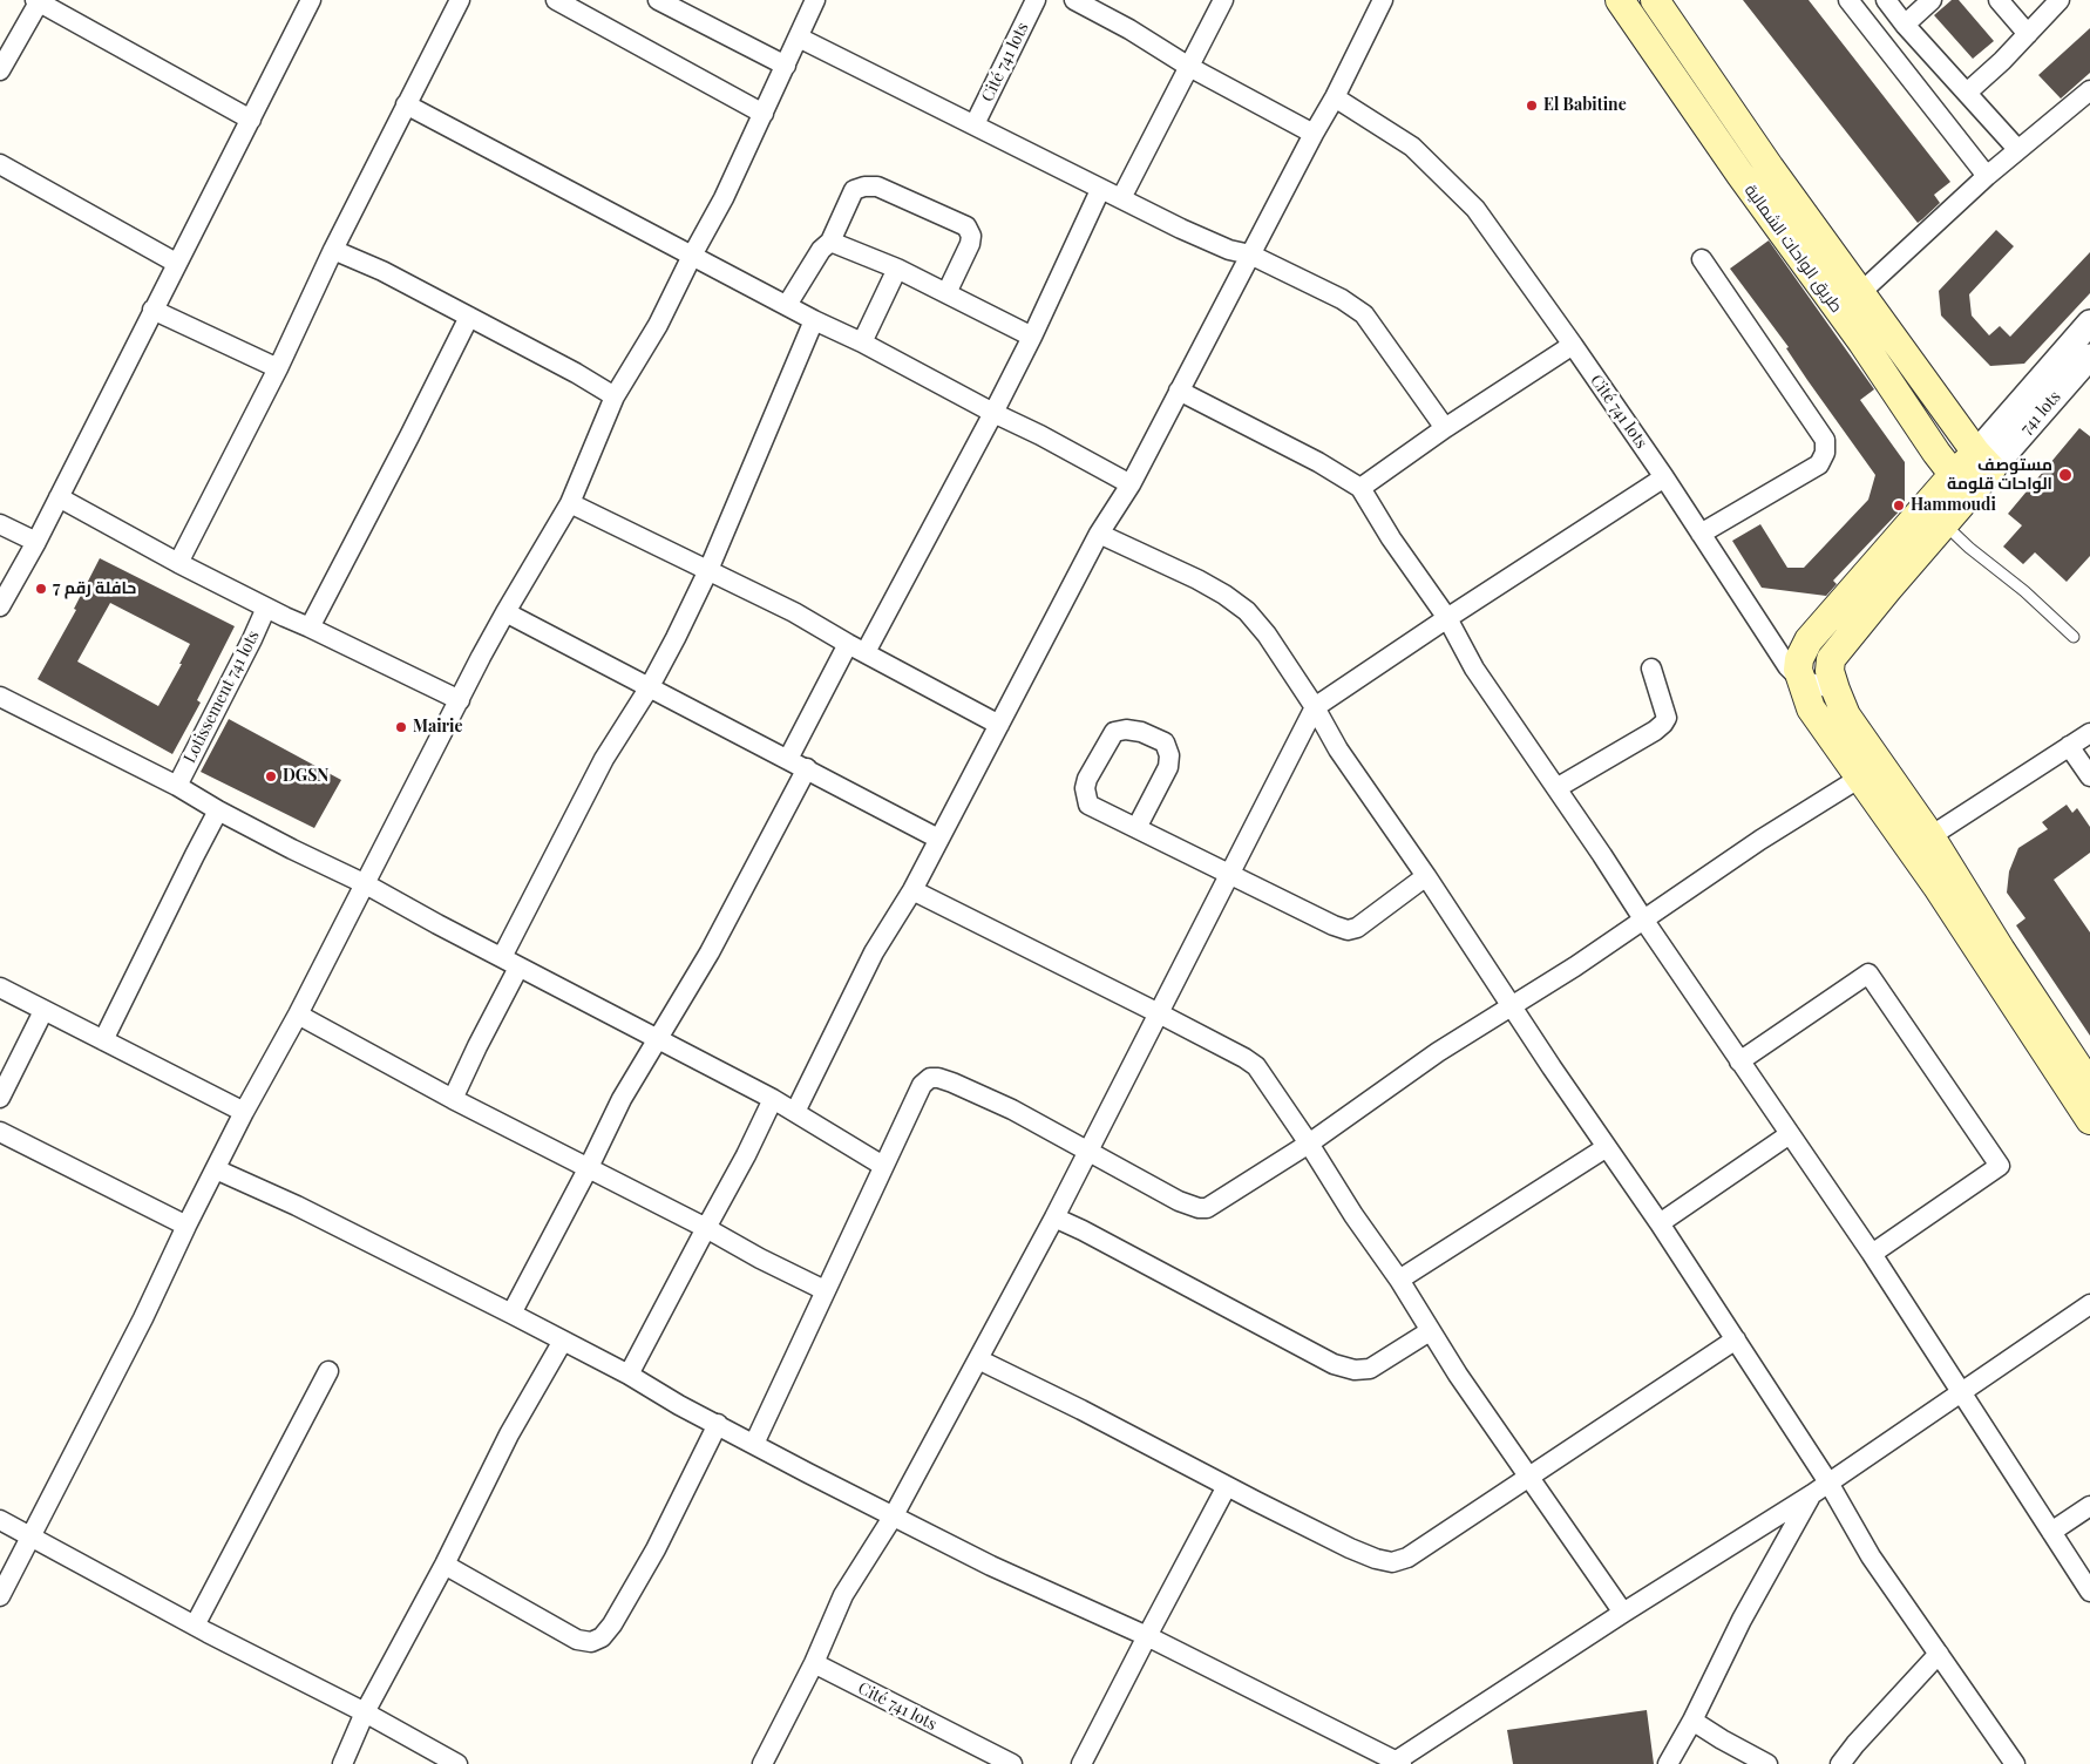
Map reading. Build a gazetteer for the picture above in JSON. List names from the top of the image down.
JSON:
{
  "streets": {
    "main road": ["طريق الواحات الشمالية"],
    "street": ["Cité 741 lots", "741 lots", "Lotissement 741 lots"]
  },
  "crossings": [
    ["طريق الواحات الشمالية", "741 lots"]
  ],
  "places": [
    "El Babitine",
    "مستوصف الواحات قلومة",
    "Hammoudi",
    "حافلة رقم 7",
    "Mairie",
    "DGSN"
  ]
}
